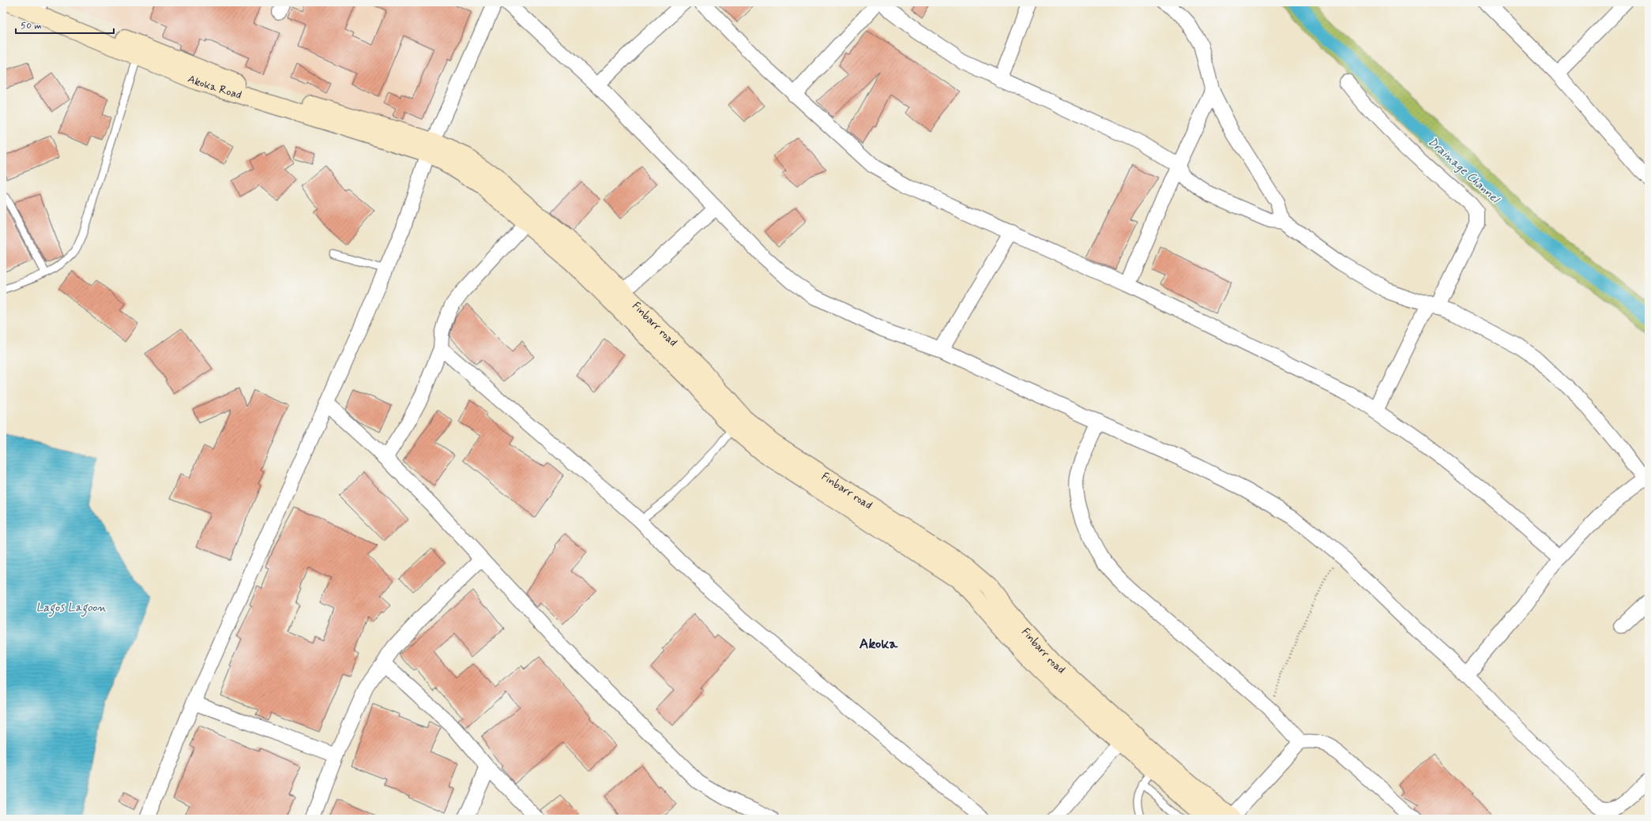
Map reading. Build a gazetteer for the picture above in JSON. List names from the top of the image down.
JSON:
{
  "streets": {
    "main road": ["Akoka Road", "Finbarr road"]
  },
  "districts": ["Akoka"],
  "water": ["Drainage Channel", "Lagos Lagoon"],
  "scale_bar": "50 m"
}
